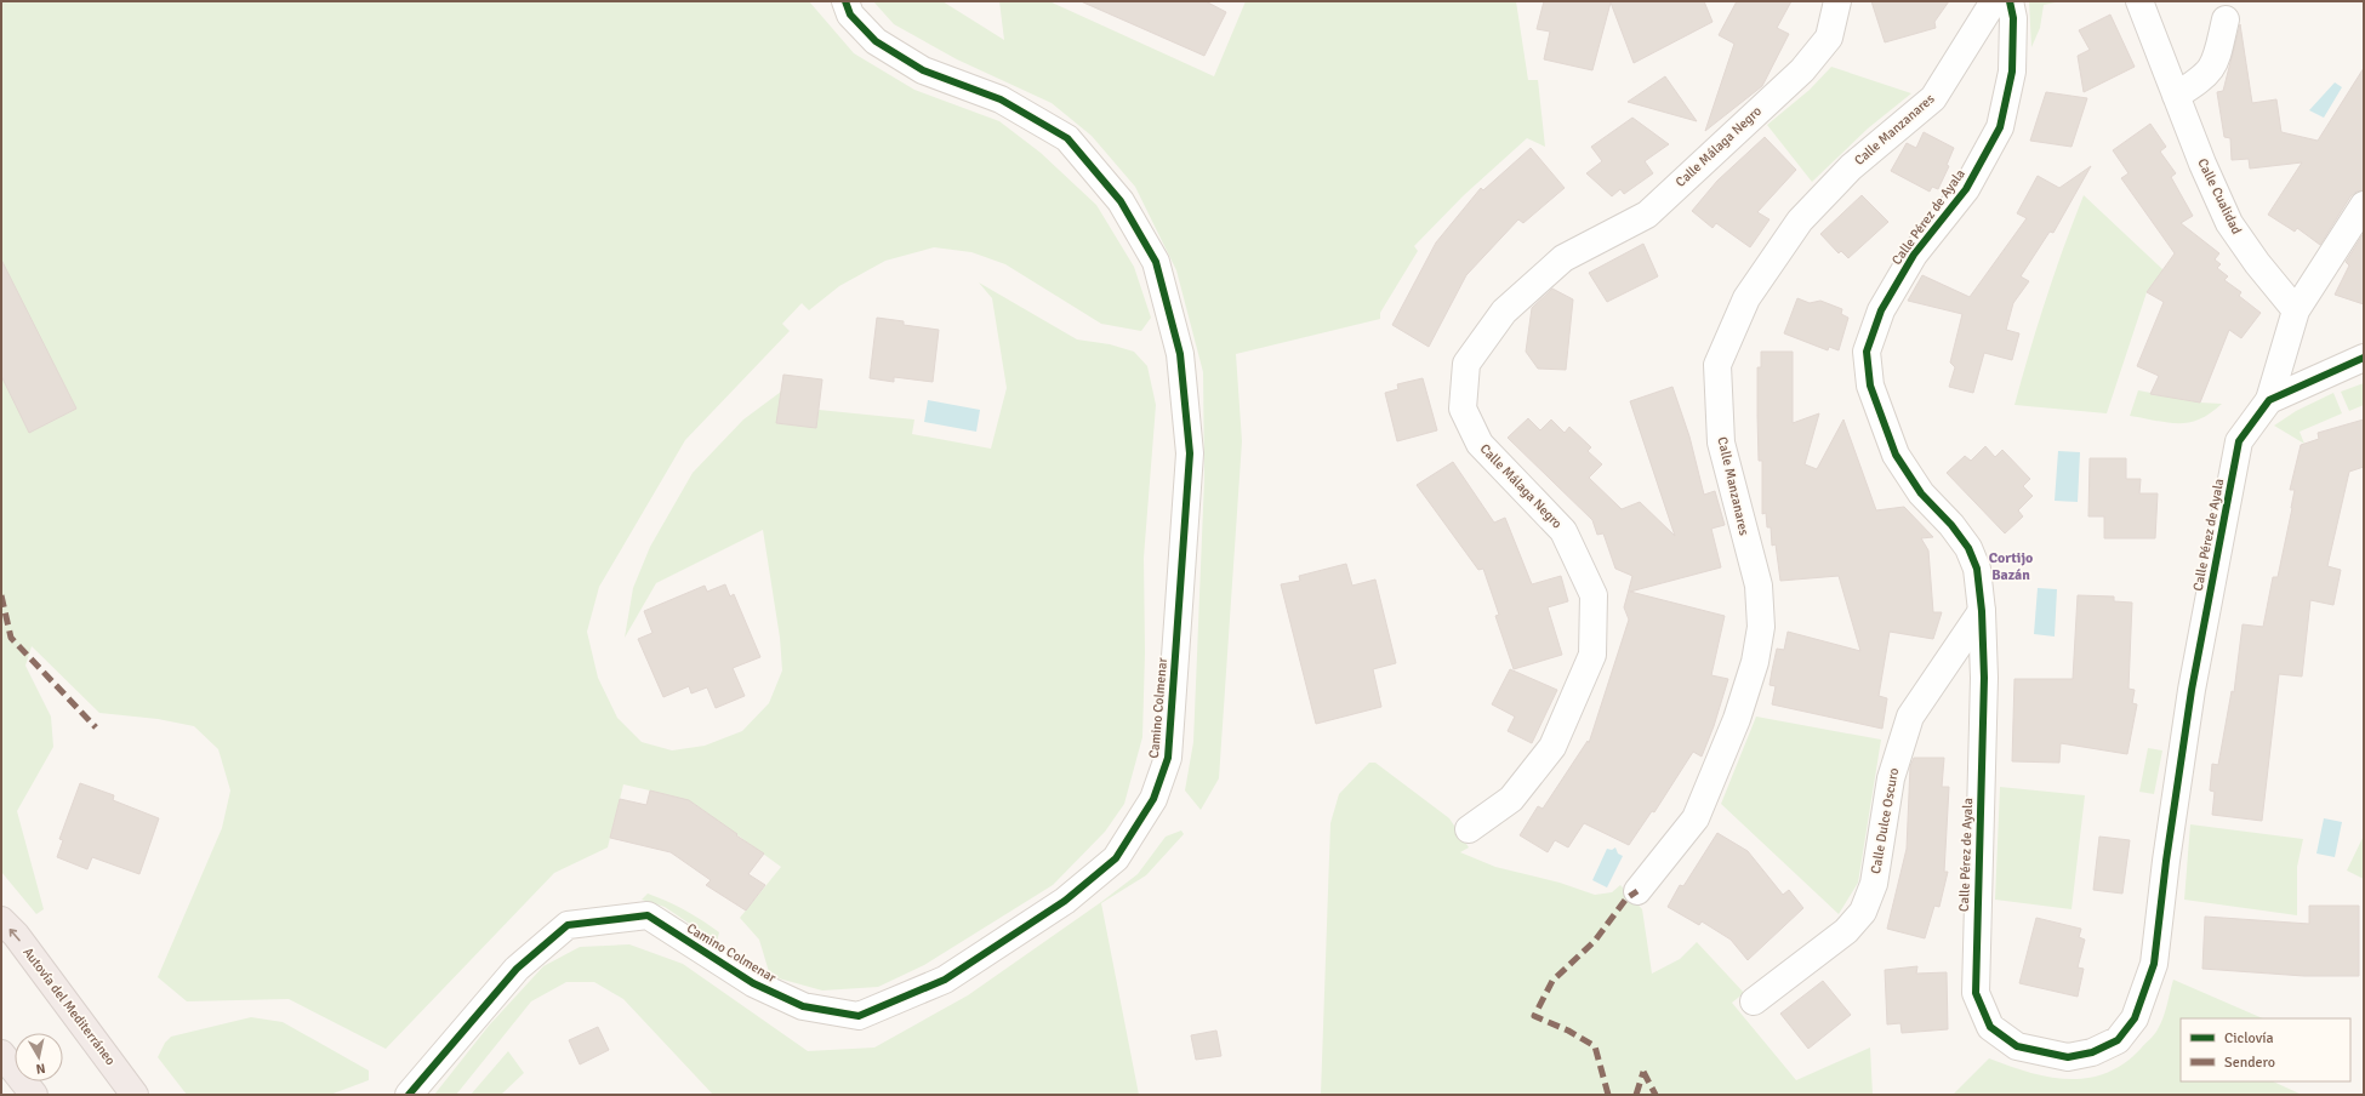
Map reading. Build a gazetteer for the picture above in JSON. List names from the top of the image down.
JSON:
{
  "streets": {
    "highway": ["Autovía del Mediterráneo"],
    "street": [
      "Calle Manzanares",
      "Calle Málaga Negro",
      "Calle Cualidad",
      "Calle Pérez de Ayala",
      "Camino Colmenar",
      "Calle Dulce Oscuro"
    ]
  },
  "crossings": [
    ["Calle Pérez de Ayala", "Calle Dulce Oscuro"]
  ],
  "one_way": ["Autovía del Mediterráneo"],
  "districts": ["Cortijo Bazán"],
  "legend": ["Ciclovía", "Sendero"],
  "north": "bottom"
}
